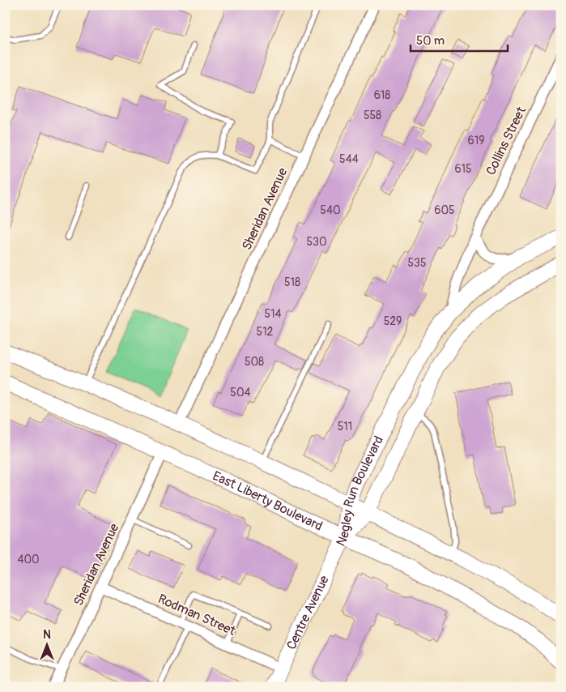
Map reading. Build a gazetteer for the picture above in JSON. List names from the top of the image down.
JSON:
{
  "streets": {
    "main road": ["Negley Run Boulevard", "East Liberty Boulevard", "Centre Avenue"],
    "street": ["Collins Street", "Sheridan Avenue", "Rodman Street"]
  },
  "crossings": [
    ["Collins Street", "Negley Run Boulevard"],
    ["Sheridan Avenue", "East Liberty Boulevard"],
    ["Sheridan Avenue", "Rodman Street"],
    ["Negley Run Boulevard", "East Liberty Boulevard"],
    ["Negley Run Boulevard", "Centre Avenue"],
    ["East Liberty Boulevard", "Centre Avenue"],
    ["Centre Avenue", "Rodman Street"]
  ],
  "house_numbers": [
    "618",
    "558",
    "619",
    "544",
    "615",
    "540",
    "605",
    "530",
    "535",
    "518",
    "514",
    "529",
    "512",
    "508",
    "504",
    "511",
    "400"
  ],
  "scale_bar": "50 m",
  "north": "top"
}
